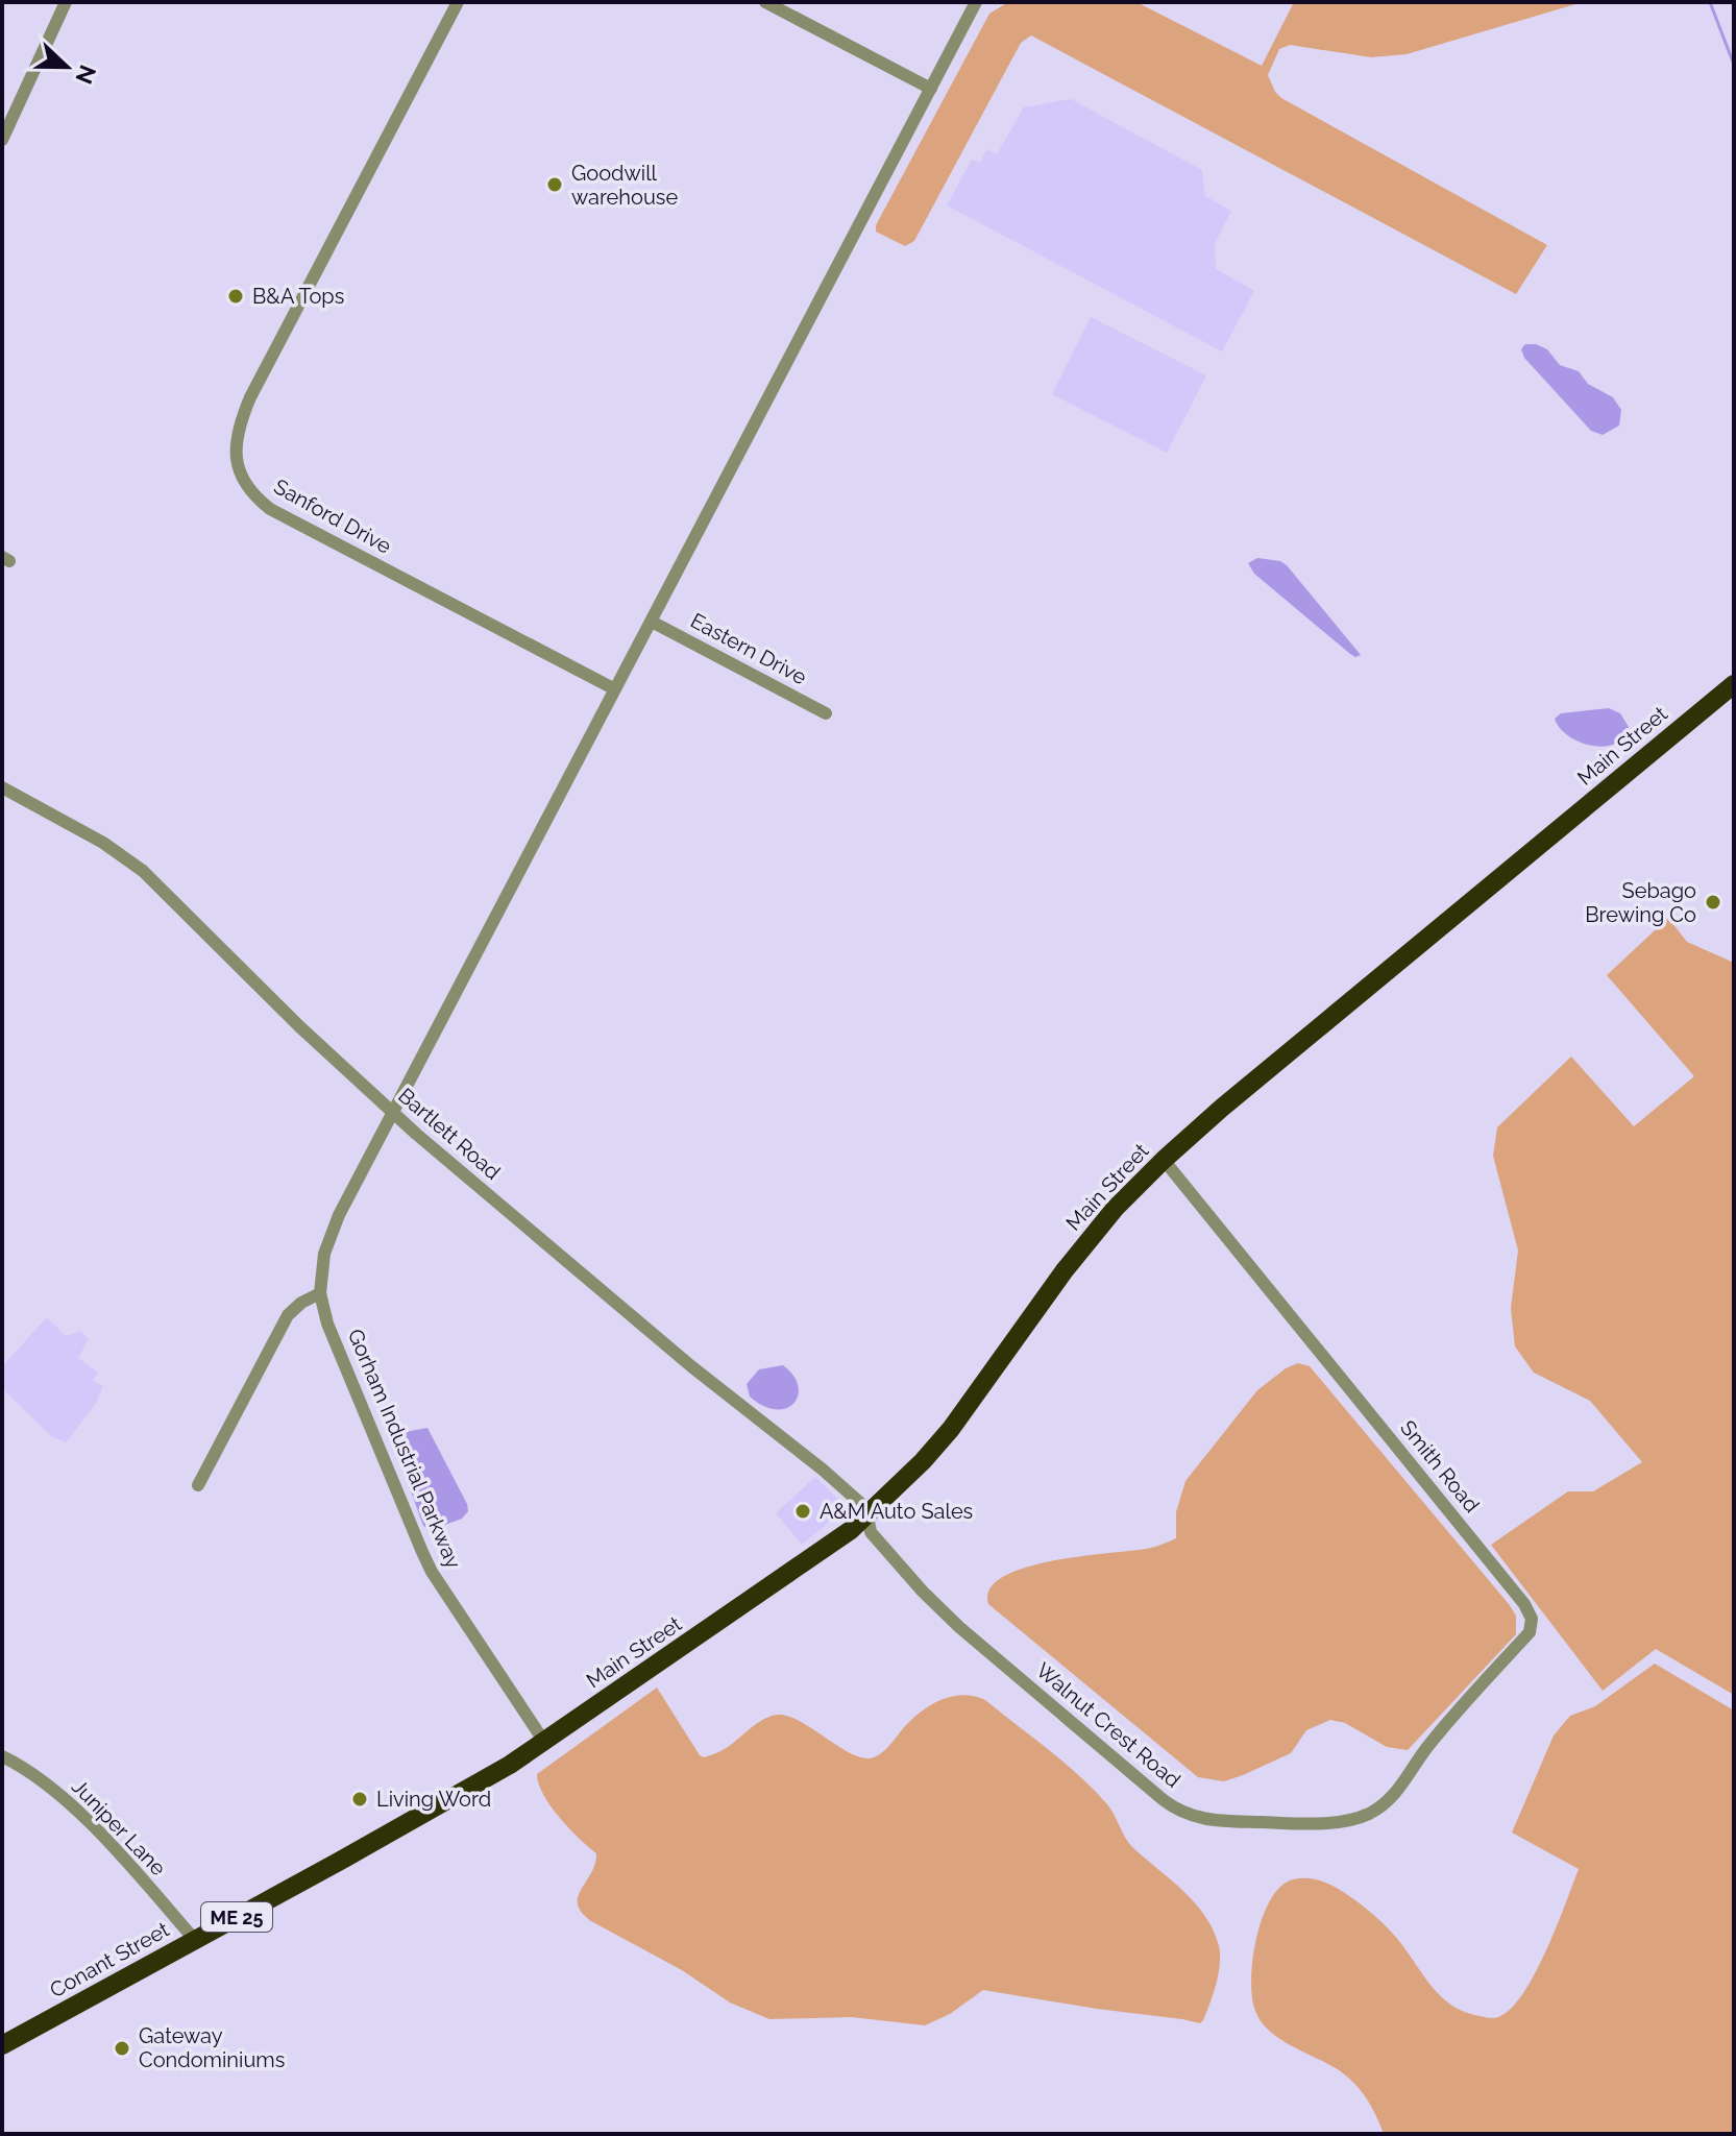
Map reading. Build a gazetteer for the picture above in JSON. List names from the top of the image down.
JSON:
{
  "streets": {
    "highway": ["Main Street", "ME 25", "Conant Street"],
    "street": [
      "Sanford Drive",
      "Eastern Drive",
      "Bartlett Road",
      "Gorham Industrial Parkway",
      "Smith Road",
      "Walnut Crest Road",
      "Juniper Lane"
    ]
  },
  "crossings": [
    ["Main Street", "Bartlett Road"],
    ["Main Street", "Gorham Industrial Parkway"],
    ["Main Street", "Smith Road"],
    ["Main Street", "Walnut Crest Road"],
    ["Main Street", "Conant Street"],
    ["Bartlett Road", "Walnut Crest Road"],
    ["Gorham Industrial Parkway", "Conant Street"],
    ["Smith Road", "Walnut Crest Road"],
    ["Juniper Lane", "Conant Street"]
  ],
  "places": [
    "Goodwill warehouse",
    "B&A Tops",
    "Sebago Brewing Co",
    "A&M Auto Sales",
    "Living Word",
    "Gateway Condominiums"
  ],
  "north": "right"
}
